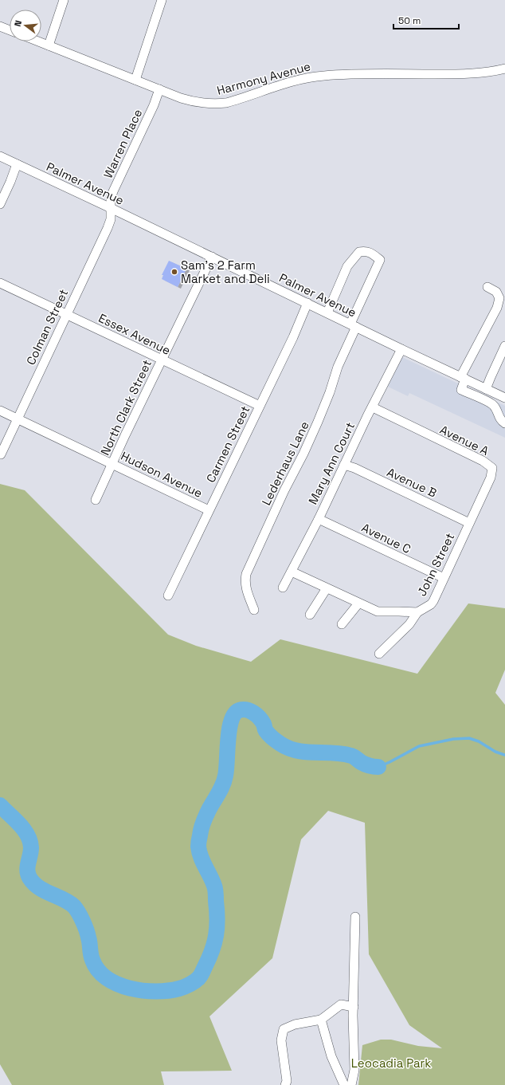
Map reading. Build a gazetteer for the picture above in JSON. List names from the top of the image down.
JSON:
{
  "streets": {
    "street": [
      "Harmony Avenue",
      "Warren Place",
      "Palmer Avenue",
      "Colman Street",
      "Essex Avenue",
      "North Clark Street",
      "Avenue A",
      "Carmen Street",
      "Lederhaus Lane",
      "Mary Ann Court",
      "Hudson Avenue",
      "Avenue B",
      "Avenue C",
      "John Street"
    ]
  },
  "crossings": [
    ["Harmony Avenue", "Warren Place"],
    ["Warren Place", "Palmer Avenue"],
    ["Warren Place", "Colman Street"],
    ["Palmer Avenue", "Colman Street"],
    ["Palmer Avenue", "North Clark Street"],
    ["Palmer Avenue", "Carmen Street"],
    ["Palmer Avenue", "Lederhaus Lane"],
    ["Palmer Avenue", "Mary Ann Court"],
    ["Colman Street", "Essex Avenue"],
    ["Colman Street", "Hudson Avenue"],
    ["Essex Avenue", "North Clark Street"],
    ["Essex Avenue", "Carmen Street"],
    ["North Clark Street", "Hudson Avenue"],
    ["Avenue A", "Mary Ann Court"],
    ["Avenue A", "Avenue B"],
    ["Avenue A", "John Street"],
    ["Carmen Street", "Hudson Avenue"],
    ["Mary Ann Court", "Avenue B"],
    ["Mary Ann Court", "Avenue C"],
    ["Avenue B", "John Street"],
    ["Avenue C", "John Street"]
  ],
  "parks": ["Leocadia Park"],
  "places": ["Sam's 2 Farm Market and Deli"],
  "scale_bar": "50 m",
  "north": "left"
}
